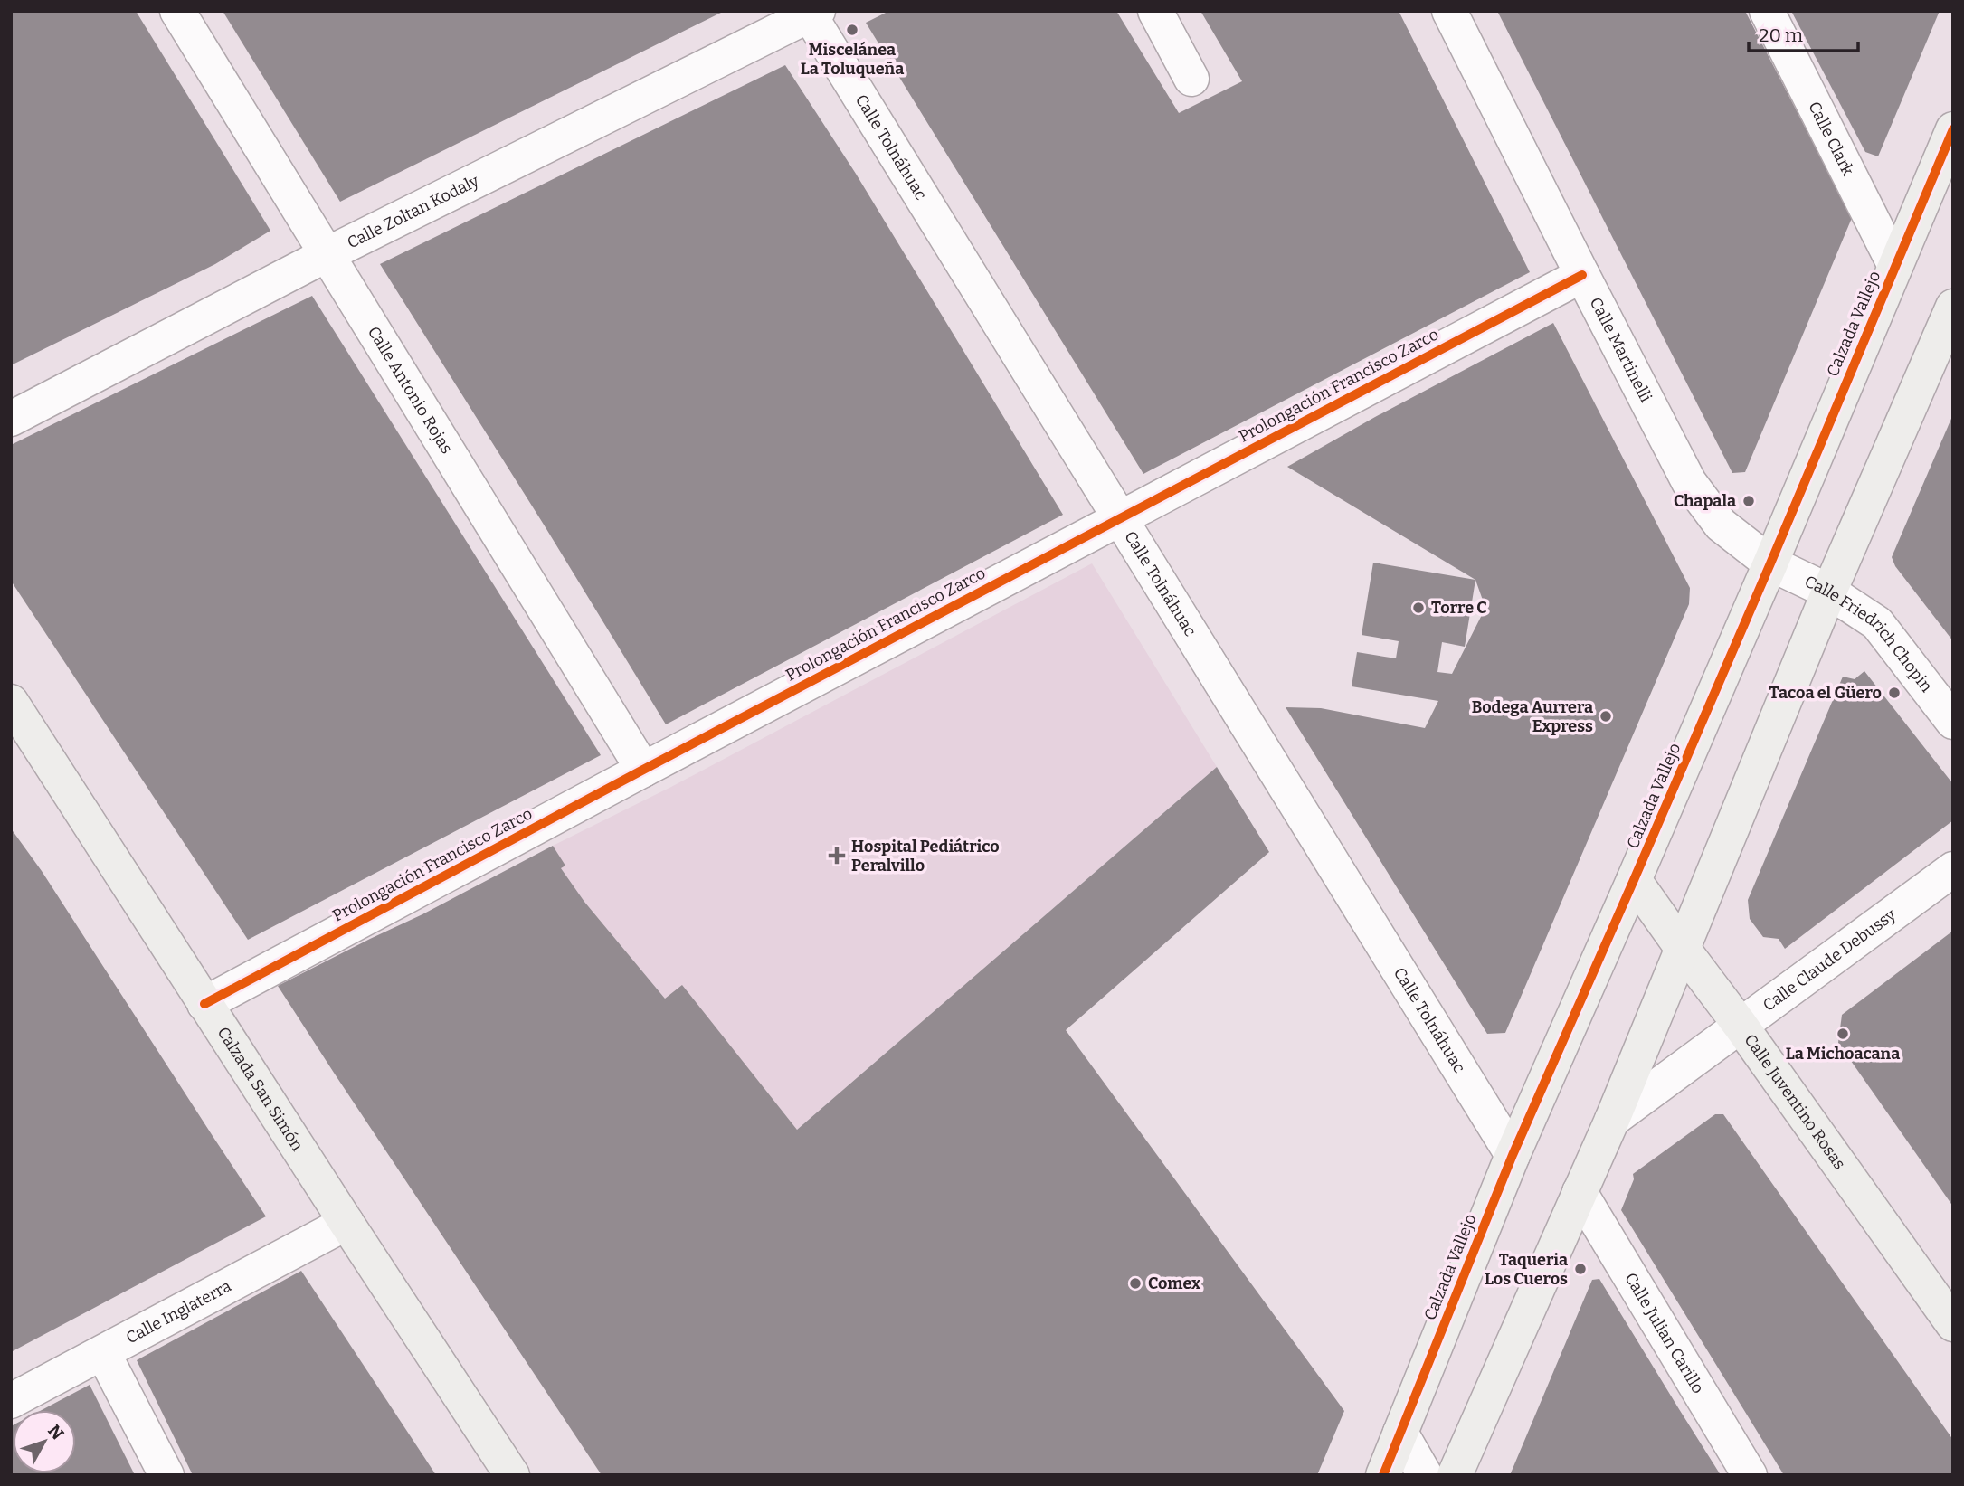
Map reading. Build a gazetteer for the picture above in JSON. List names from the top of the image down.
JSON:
{
  "streets": {
    "street": [
      "Calle Clark",
      "Calle Tolnáhuac",
      "Calle Zoltan Kodaly",
      "Calzada Vallejo",
      "Calle Martinelli",
      "Prolongación Francisco Zarco",
      "Calle Antonio Rojas",
      "Calle Friedrich Chopin",
      "Calle Claude Debussy",
      "Calzada San Simón",
      "Calle Juventino Rosas",
      "Calle Inglaterra",
      "Calle Julian Carillo"
    ]
  },
  "crossings": [
    ["Calle Clark", "Calzada Vallejo"],
    ["Calle Tolnáhuac", "Calle Zoltan Kodaly"],
    ["Calle Tolnáhuac", "Calzada Vallejo"],
    ["Calle Tolnáhuac", "Prolongación Francisco Zarco"],
    ["Calle Zoltan Kodaly", "Calle Antonio Rojas"],
    ["Calzada Vallejo", "Calle Martinelli"],
    ["Calzada Vallejo", "Calle Friedrich Chopin"],
    ["Calzada Vallejo", "Calle Juventino Rosas"],
    ["Calle Martinelli", "Prolongación Francisco Zarco"],
    ["Calle Martinelli", "Calle Friedrich Chopin"],
    ["Prolongación Francisco Zarco", "Calle Antonio Rojas"],
    ["Prolongación Francisco Zarco", "Calzada San Simón"],
    ["Calle Claude Debussy", "Calle Juventino Rosas"],
    ["Calzada San Simón", "Calle Inglaterra"]
  ],
  "places": {
    "other": [
      "Miscelánea La Toluqueña",
      "Chapala",
      "Torre C",
      "Tacoa el Güero",
      "Bodega Aurrera Express",
      "La Michoacana",
      "Taqueria Los Cueros",
      "Comex"
    ],
    "health": ["Hospital Pediátrico Peralvillo"]
  },
  "scale_bar": "20 m",
  "north": "top right"
}
